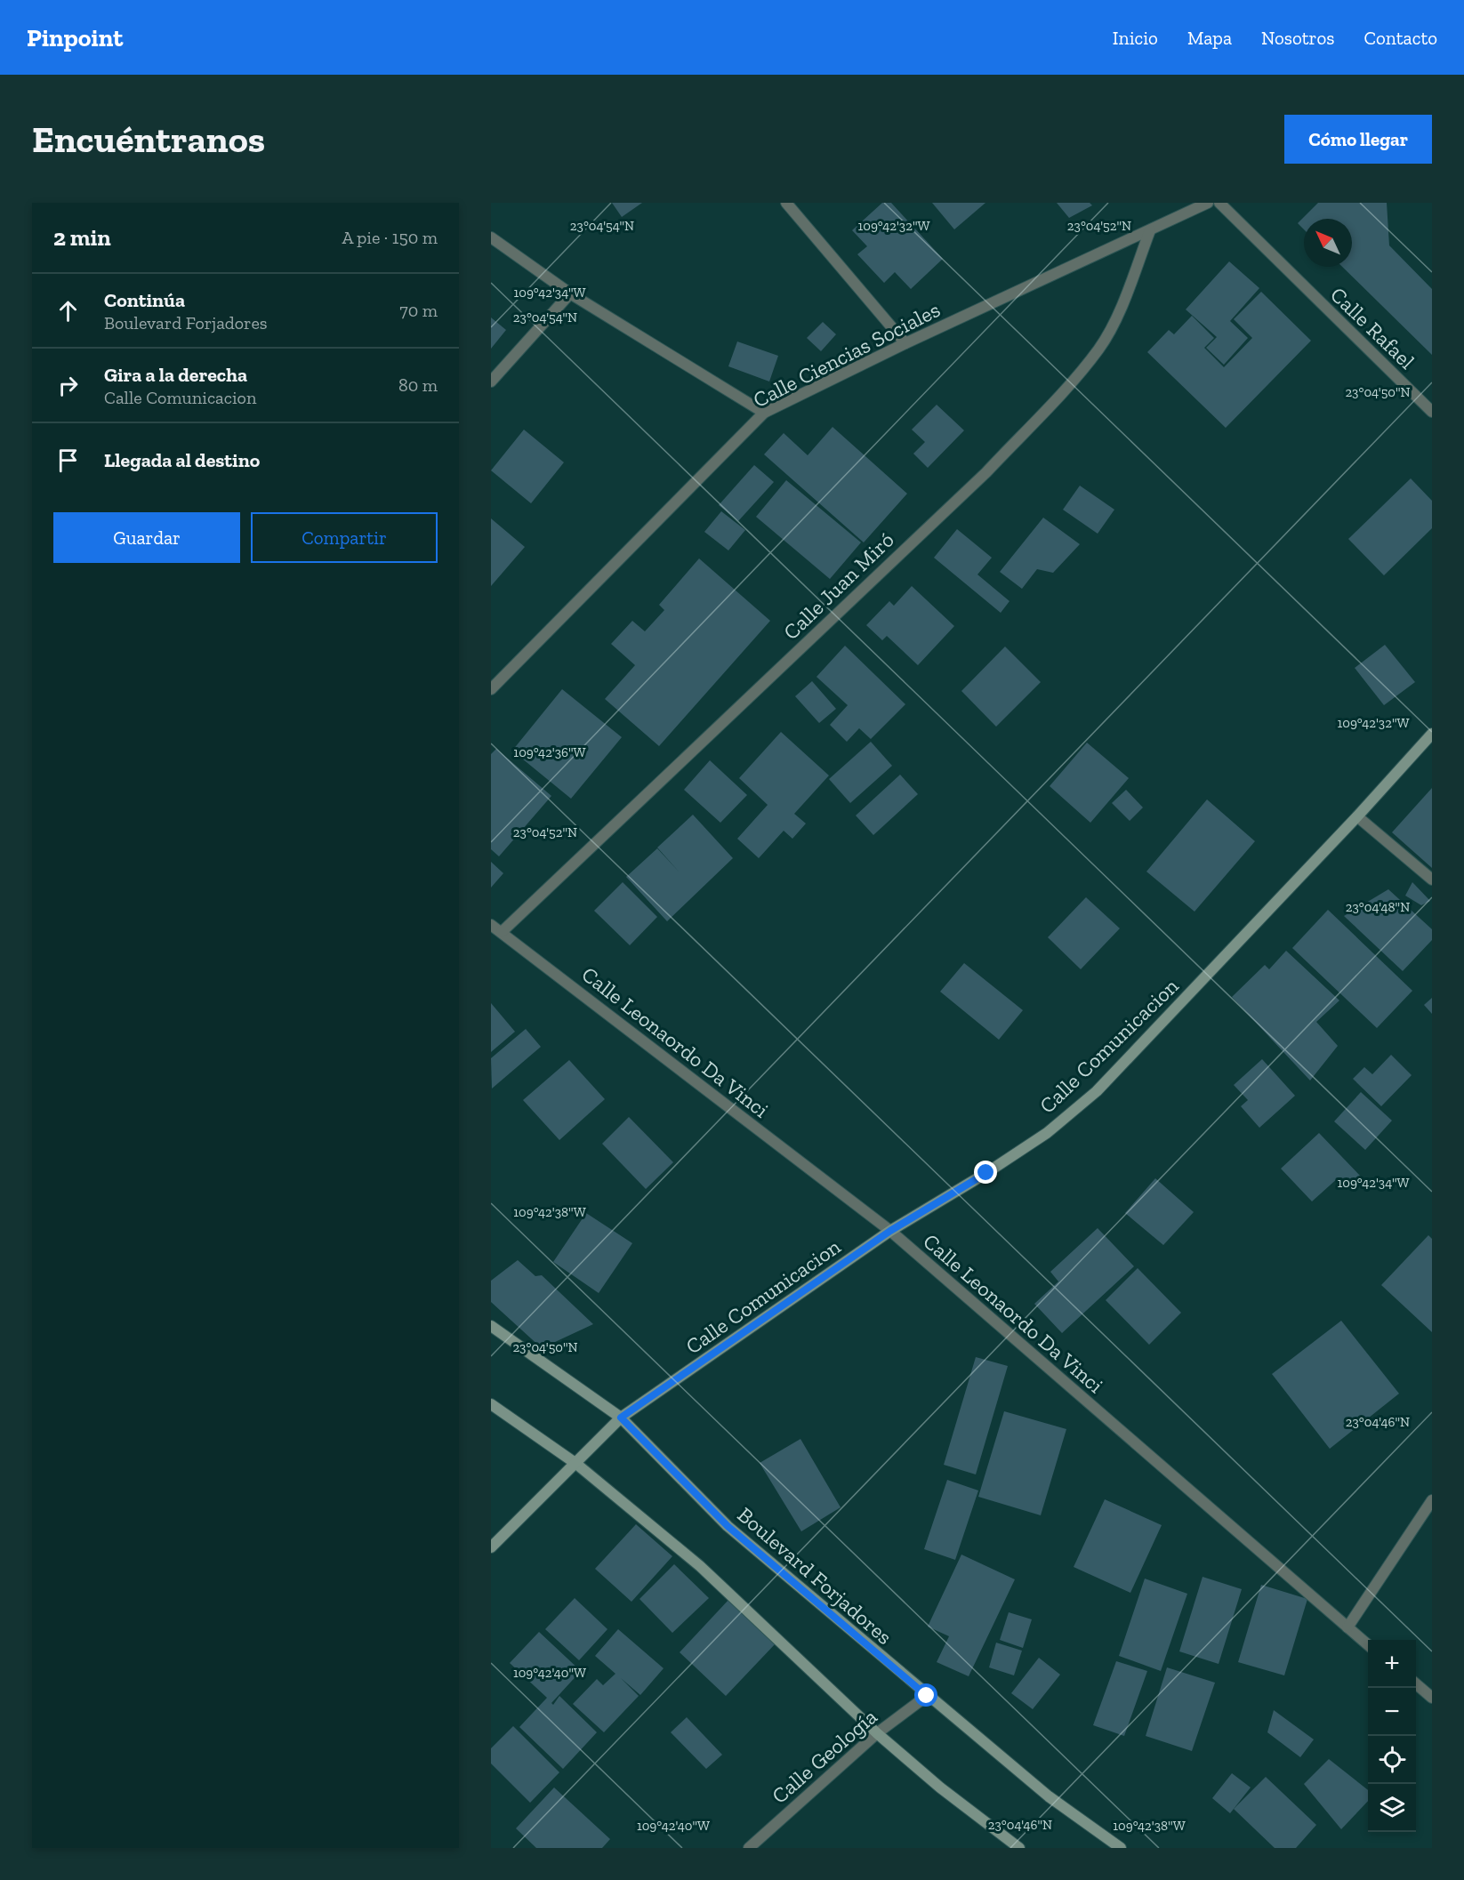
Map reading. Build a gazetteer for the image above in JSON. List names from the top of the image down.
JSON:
{
  "streets": {
    "street": [
      "Calle Rafael",
      "Calle Ciencias Sociales",
      "Calle Juan Miró",
      "Calle Leonaordo Da Vinci",
      "Calle Comunicacion",
      "Boulevard Forjadores",
      "Calle Geología"
    ]
  },
  "crossings": [
    ["Calle Ciencias Sociales", "Calle Juan Miró"],
    ["Calle Juan Miró", "Calle Leonaordo Da Vinci"],
    ["Calle Leonaordo Da Vinci", "Calle Comunicacion"],
    ["Calle Comunicacion", "Boulevard Forjadores"],
    ["Boulevard Forjadores", "Calle Geología"]
  ],
  "north": "top left",
  "page": {
    "header": "Pinpoint",
    "nav": [
      "Inicio",
      "Mapa",
      "Nosotros",
      "Contacto"
    ],
    "buttons": [
      "Cómo llegar",
      ["Guardar", "Compartir"]
    ],
    "title": "Encuéntranos",
    "heading": ["2 min", "A pie · 150 m"],
    "list": [
      ["Continúa", "Boulevard Forjadores", "70 m"],
      ["Gira a la derecha", "Calle Comunicacion", "80 m"],
      "Llegada al destino"
    ],
    "map_buttons": ["+", "−"]
  },
  "coordinates": [
    "109°42'32\"W",
    "23°04'54\"N",
    "23°04'52\"N",
    "109°42'34\"W",
    "23°04'50\"N",
    "109°42'36\"W",
    "23°04'48\"N",
    "109°42'38\"W",
    "23°04'46\"N",
    "109°42'40\"W"
  ]
}
